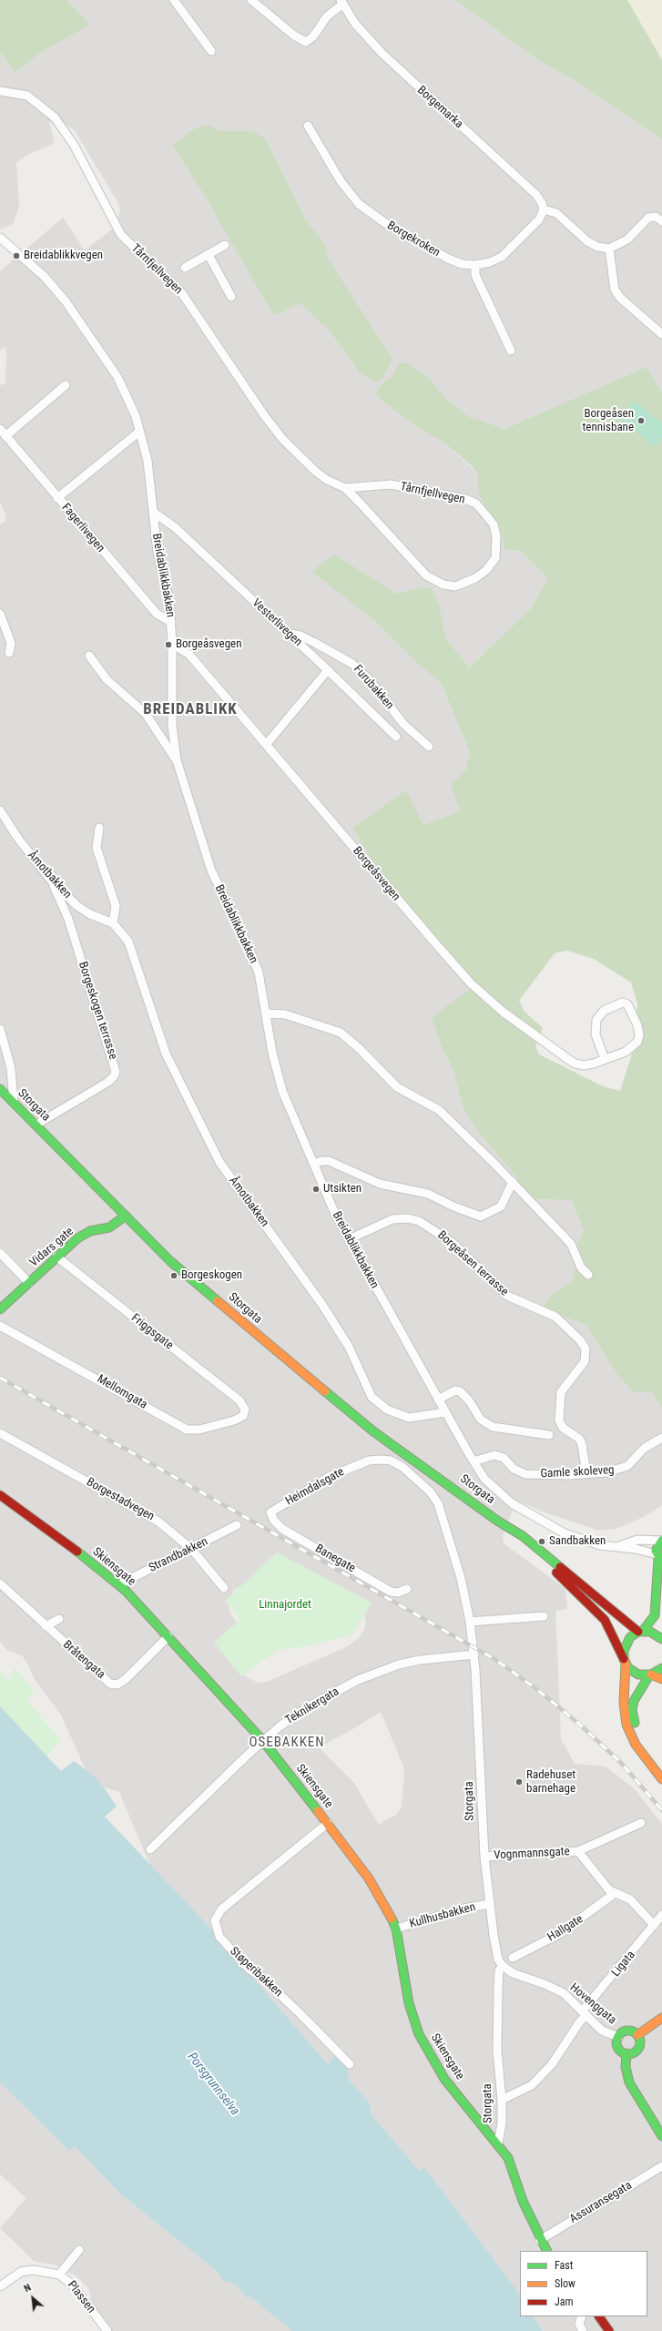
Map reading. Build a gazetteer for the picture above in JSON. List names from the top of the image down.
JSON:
{
  "streets": {
    "main road": ["Storgata", "Vidars gate", "Skiensgate"],
    "street": [
      "Borgemarka",
      "Borgekroken",
      "Tårnfjellvegen",
      "Fagerlivegen",
      "Breidablikkbakken",
      "Vesterlivegen",
      "Furubakken",
      "Borgeåsvegen",
      "Åmotbakken",
      "Borgeskogen terrasse",
      "Borgeåsen terrasse",
      "Friggsgate",
      "Mellomgata",
      "Gamle skoleveg",
      "Heimdalsgate",
      "Borgestadvegen",
      "Strandbakken",
      "Banegate",
      "Bråtengata",
      "Teknikergata",
      "Vognmannsgate",
      "Kullhusbakken",
      "Hallgate",
      "Ligata",
      "Støperibakken",
      "Hovenggata",
      "Assuransegata",
      "Plassen"
    ]
  },
  "crossings": [
    ["Borgemarka", "Borgekroken"],
    ["Fagerlivegen", "Breidablikkbakken"],
    ["Breidablikkbakken", "Vesterlivegen"],
    ["Breidablikkbakken", "Borgeåsvegen"],
    ["Breidablikkbakken", "Åmotbakken"],
    ["Breidablikkbakken", "Borgeåsen terrasse"],
    ["Breidablikkbakken", "Gamle skoleveg"],
    ["Vesterlivegen", "Furubakken"],
    ["Åmotbakken", "Borgeskogen terrasse"],
    ["Borgeskogen terrasse", "Storgata"],
    ["Storgata", "Vidars gate"],
    ["Storgata", "Heimdalsgate"],
    ["Storgata", "Skiensgate"],
    ["Storgata", "Teknikergata"],
    ["Storgata", "Vognmannsgate"],
    ["Storgata", "Kullhusbakken"],
    ["Storgata", "Ligata"],
    ["Storgata", "Hovenggata"],
    ["Vidars gate", "Friggsgate"],
    ["Borgeåsen terrasse", "Gamle skoleveg"],
    ["Friggsgate", "Mellomgata"],
    ["Heimdalsgate", "Banegate"],
    ["Borgestadvegen", "Strandbakken"],
    ["Strandbakken", "Skiensgate"],
    ["Skiensgate", "Bråtengata"],
    ["Skiensgate", "Teknikergata"],
    ["Skiensgate", "Kullhusbakken"],
    ["Skiensgate", "Støperibakken"],
    ["Vognmannsgate", "Hallgate"],
    ["Vognmannsgate", "Ligata"],
    ["Ligata", "Hovenggata"]
  ],
  "districts": ["BREIDABLIKK", "OSEBAKKEN"],
  "water": ["Porsgrunnselva"],
  "parks": ["Linnajordet"],
  "places": [
    "Breidablikkvegen",
    "Borgeåsen tennisbane",
    "Borgeåsvegen",
    "Utsikten",
    "Borgeskogen",
    "Sandbakken",
    "Radehuset barnehage"
  ],
  "legend": ["Fast", "Slow", "Jam"],
  "north": "top left"
}
